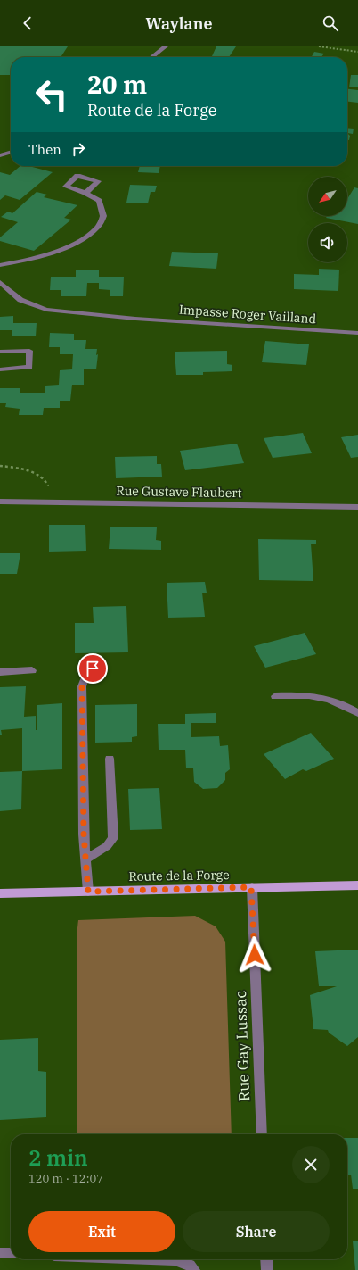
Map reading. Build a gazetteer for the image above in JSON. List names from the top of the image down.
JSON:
{
  "streets": {
    "main road": ["Route de la Forge"],
    "street": ["Impasse Roger Vailland", "Rue Gustave Flaubert", "Rue Gay Lussac"]
  },
  "crossings": [
    ["Route de la Forge", "Rue Gay Lussac"]
  ],
  "north": "bottom left",
  "page": {
    "header": "Waylane",
    "turn": ["20 m", "Route de la Forge"],
    "then": "Then",
    "heading": ["2 min", "120 m · 12:07"],
    "buttons": ["Exit", "Share"]
  }
}
